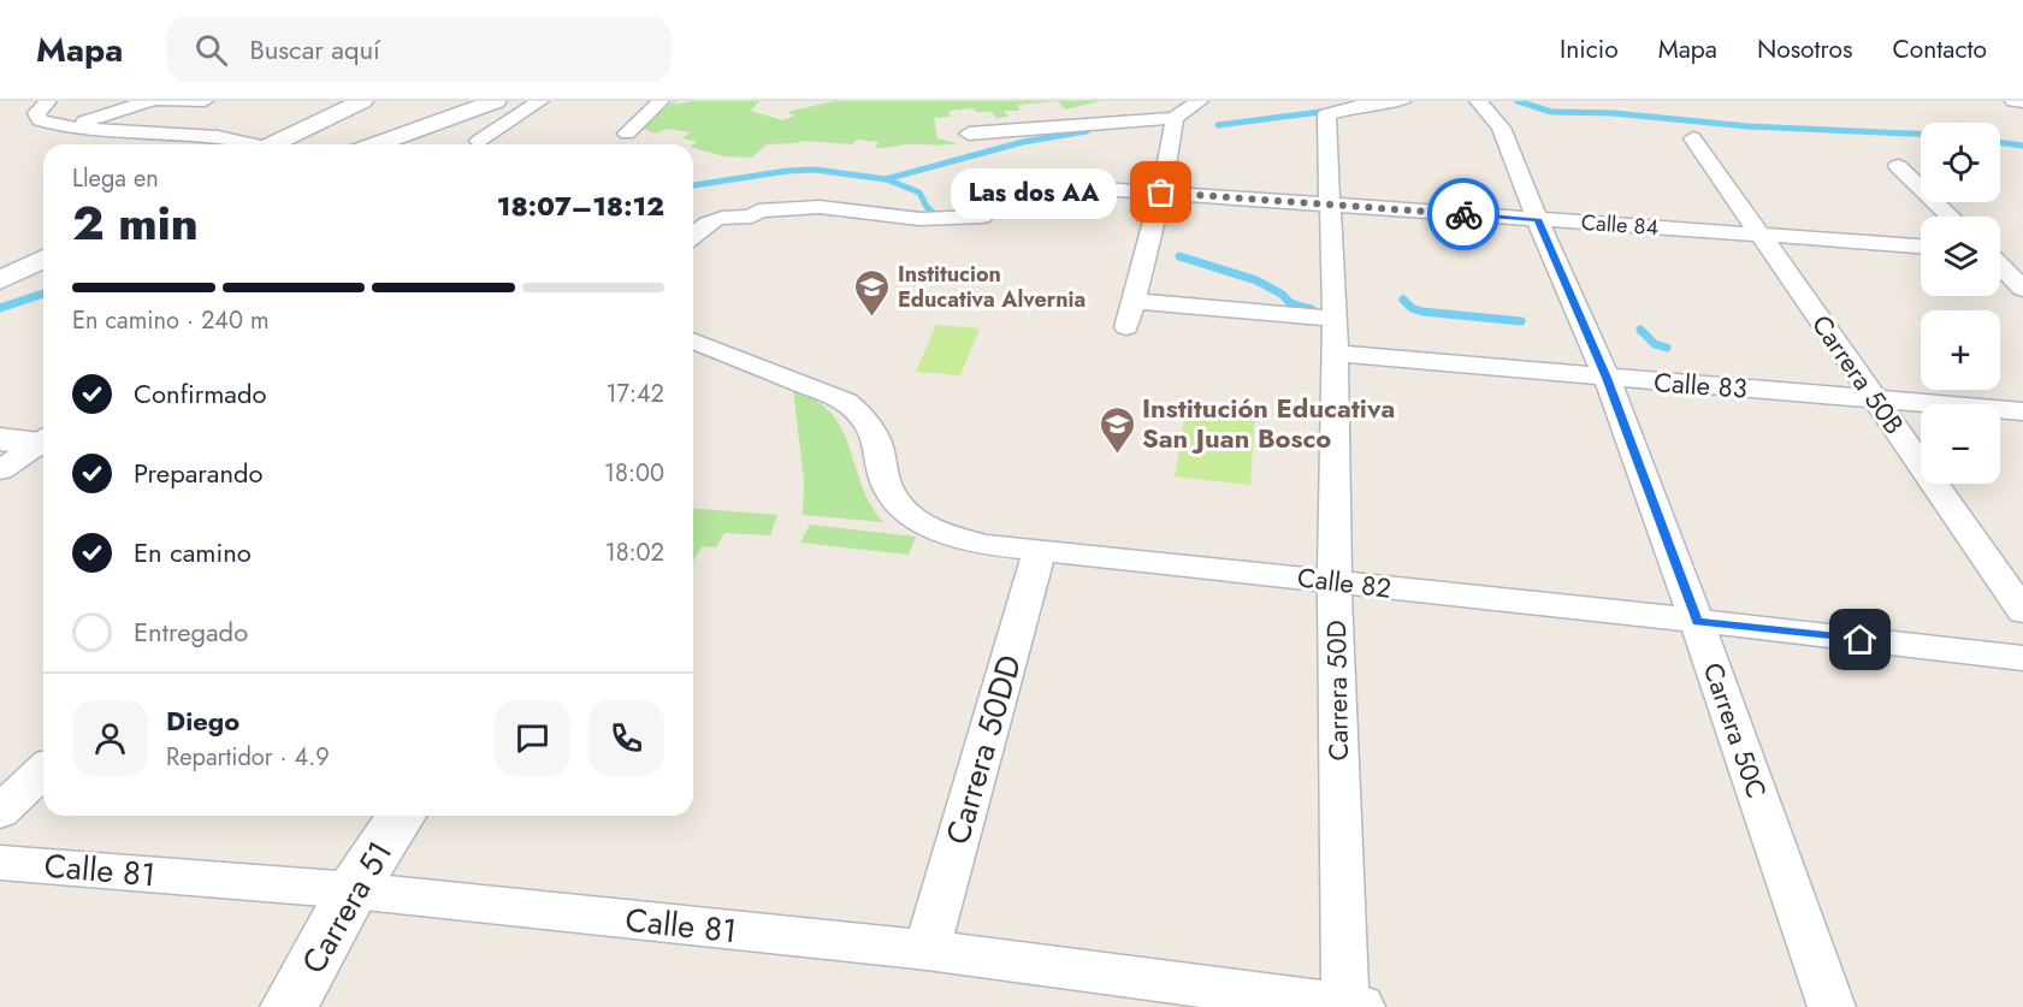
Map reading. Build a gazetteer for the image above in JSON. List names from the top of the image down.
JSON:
{
  "streets": {
    "street": [
      "Calle 84",
      "Carrera 50B",
      "Calle 83",
      "Calle 82",
      "Carrera 50D",
      "Carrera 50C",
      "Carrera 50DD",
      "Calle 81",
      "Carrera 51"
    ]
  },
  "crossings": [
    ["Calle 84", "Carrera 50B"],
    ["Calle 84", "Carrera 50D"],
    ["Calle 84", "Carrera 50C"],
    ["Carrera 50B", "Calle 83"],
    ["Calle 83", "Carrera 50D"],
    ["Calle 83", "Carrera 50C"],
    ["Calle 82", "Carrera 50D"],
    ["Calle 82", "Carrera 50C"],
    ["Calle 82", "Carrera 50DD"],
    ["Carrera 50D", "Calle 81"],
    ["Carrera 50DD", "Calle 81"],
    ["Calle 81", "Carrera 51"]
  ],
  "places": {
    "other": ["Las dos AA"],
    "school or university": ["Institucion Educativa Alvernia", "Institución Educativa San Juan Bosco"]
  },
  "page": {
    "header": "Mapa",
    "search": "Buscar aquí",
    "nav": [
      "Inicio",
      "Mapa",
      "Nosotros",
      "Contacto"
    ],
    "map_buttons": ["+", "−"],
    "heading": ["2 min", "Llega en", "18:07–18:12"],
    "panel": ["Diego", "Repartidor · 4.9"],
    "bubble": "Las dos AA",
    "bar": "En camino · 240 m",
    "list": [
      ["Confirmado", "17:42"],
      ["Preparando", "18:00"],
      ["En camino", "18:02"],
      "Entregado"
    ]
  }
}
